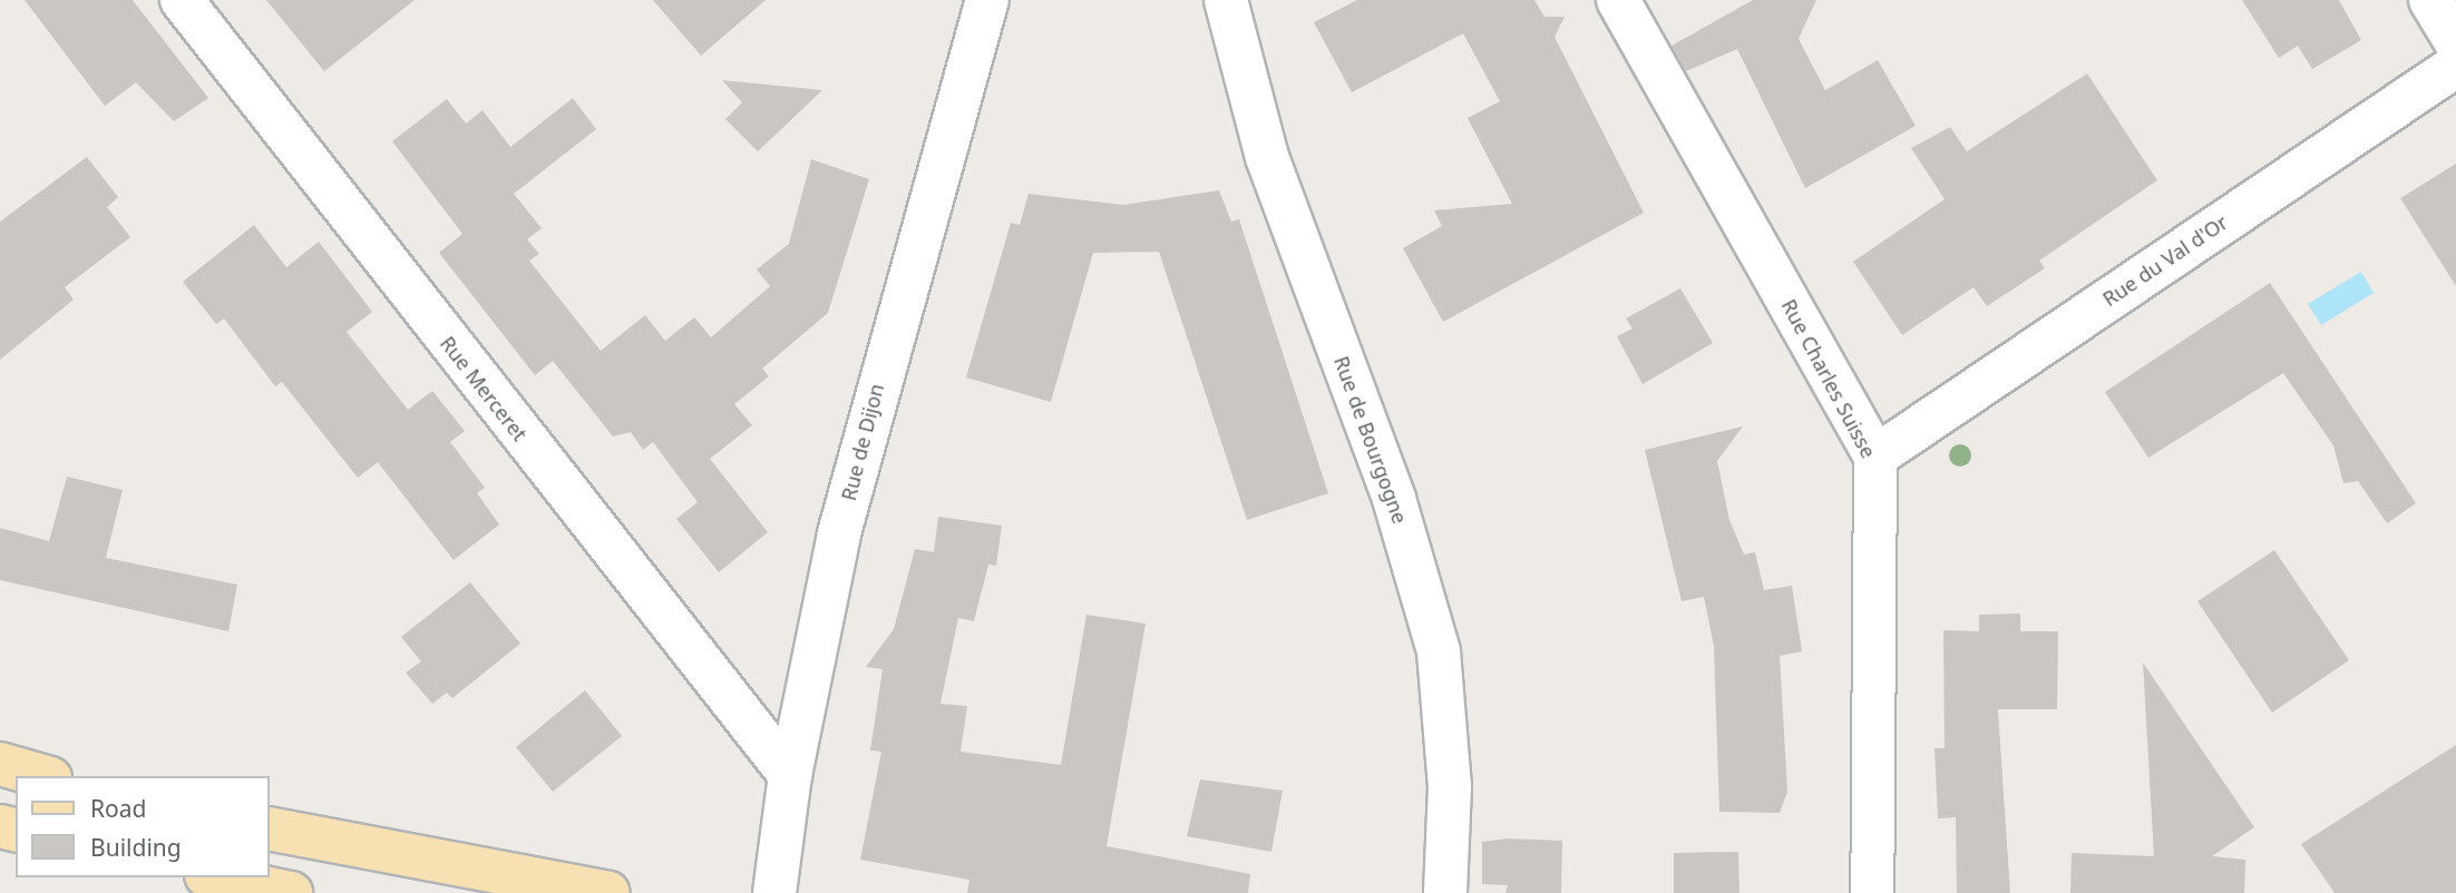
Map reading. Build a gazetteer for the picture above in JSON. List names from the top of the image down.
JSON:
{
  "streets": {
    "street": [
      "Rue du Val d'Or",
      "Rue Charles Suisse",
      "Rue Merceret",
      "Rue de Bourgogne",
      "Rue de Dijon"
    ]
  },
  "crossings": [
    ["Rue du Val d'Or", "Rue Charles Suisse"],
    ["Rue Merceret", "Rue de Dijon"]
  ],
  "legend": ["Road", "Building"]
}
